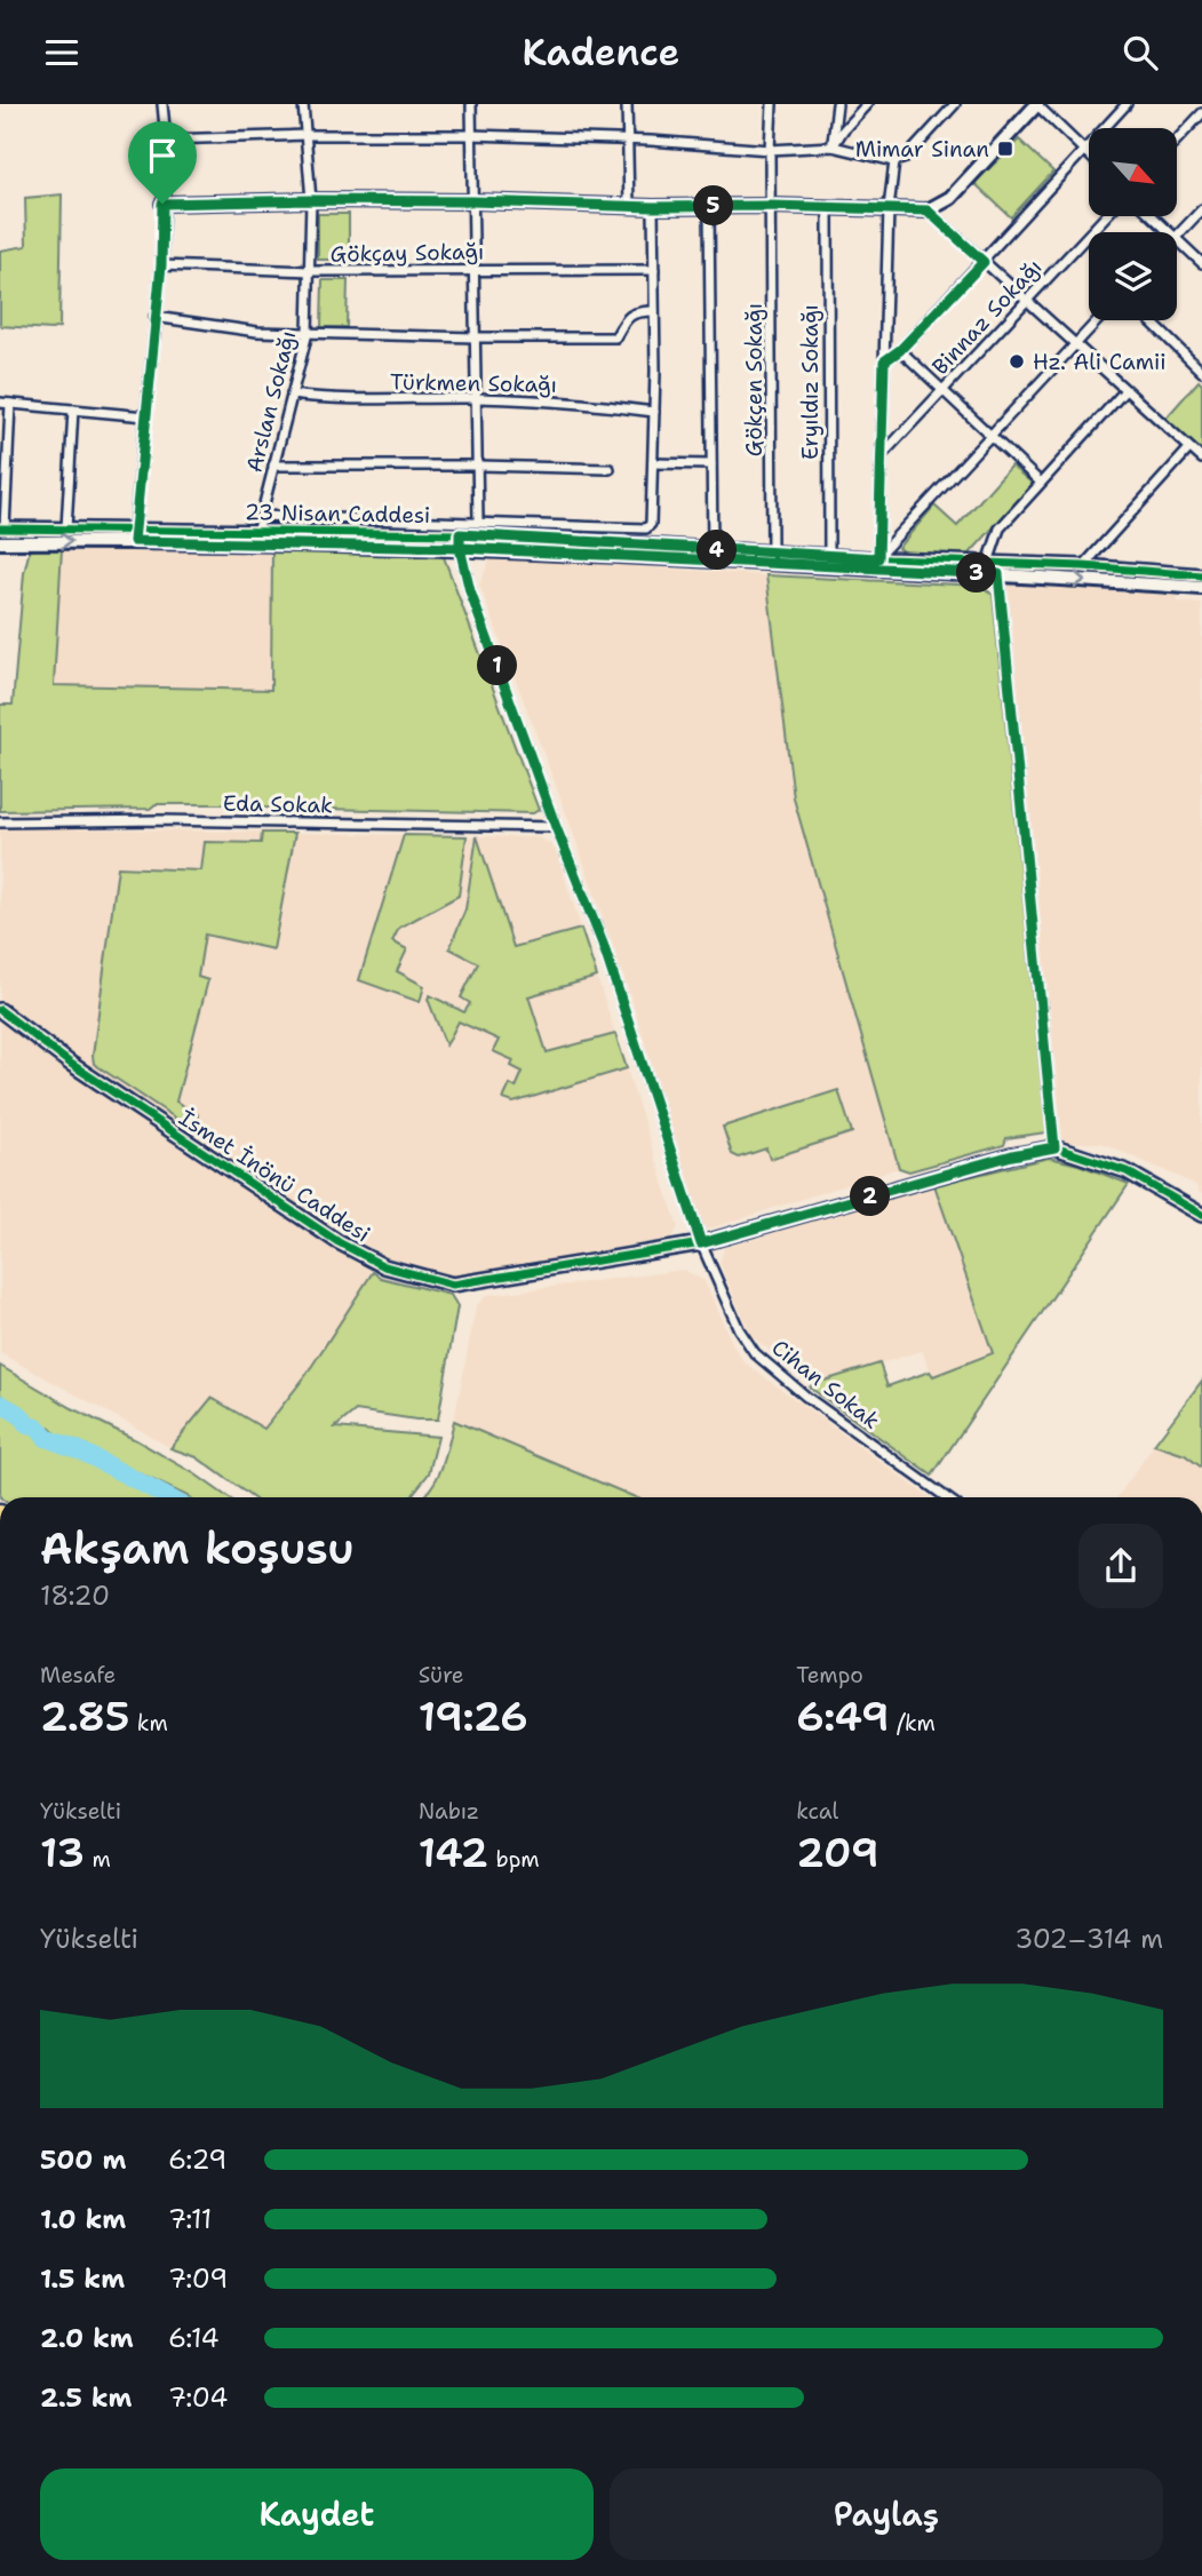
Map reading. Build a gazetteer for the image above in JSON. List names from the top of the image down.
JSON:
{
  "streets": {
    "street": [
      "Gökçay Sokağı",
      "Binnaz Sokağı",
      "Gökçen Sokağı",
      "Eryıldız Sokağı",
      "Türkmen Sokağı",
      "Arslan Sokağı",
      "23 Nisan Caddesi",
      "Eda Sokak",
      "İsmet İnönü Caddesi",
      "Cihan Sokak"
    ]
  },
  "crossings": [
    ["Gökçay Sokağı", "Arslan Sokağı"],
    ["Gökçen Sokağı", "23 Nisan Caddesi"],
    ["Eryıldız Sokağı", "23 Nisan Caddesi"],
    ["Türkmen Sokağı", "Arslan Sokağı"],
    ["Arslan Sokağı", "23 Nisan Caddesi"],
    ["23 Nisan Caddesi", "Cihan Sokak"],
    ["Eda Sokak", "Cihan Sokak"],
    ["İsmet İnönü Caddesi", "Cihan Sokak"]
  ],
  "places": {
    "transit": ["Mimar Sinan"],
    "other": ["Hz. Ali Camii"]
  },
  "north": "bottom right",
  "page": {
    "header": "Kadence",
    "pins": [
      "5",
      "4",
      "3",
      "1",
      "2"
    ],
    "heading": ["Akşam koşusu", "18:20"],
    "stats": [
      ["Mesafe", "2.85 km"],
      ["Süre", "19:26"],
      ["Tempo", "6:49 /km"],
      ["Yükselti", "13 m"],
      ["Nabız", "142 bpm"],
      ["kcal", "209"]
    ],
    "chart": ["Yükselti", "302–314 m"],
    "list": [
      {
        "name": "500 m",
        "note": "6:29"
      },
      {
        "name": "1.0 km",
        "note": "7:11"
      },
      {
        "name": "1.5 km",
        "note": "7:09"
      },
      {
        "name": "2.0 km",
        "note": "6:14"
      },
      {
        "name": "2.5 km",
        "note": "7:04"
      }
    ],
    "buttons": ["Kaydet", "Paylaş"]
  }
}
